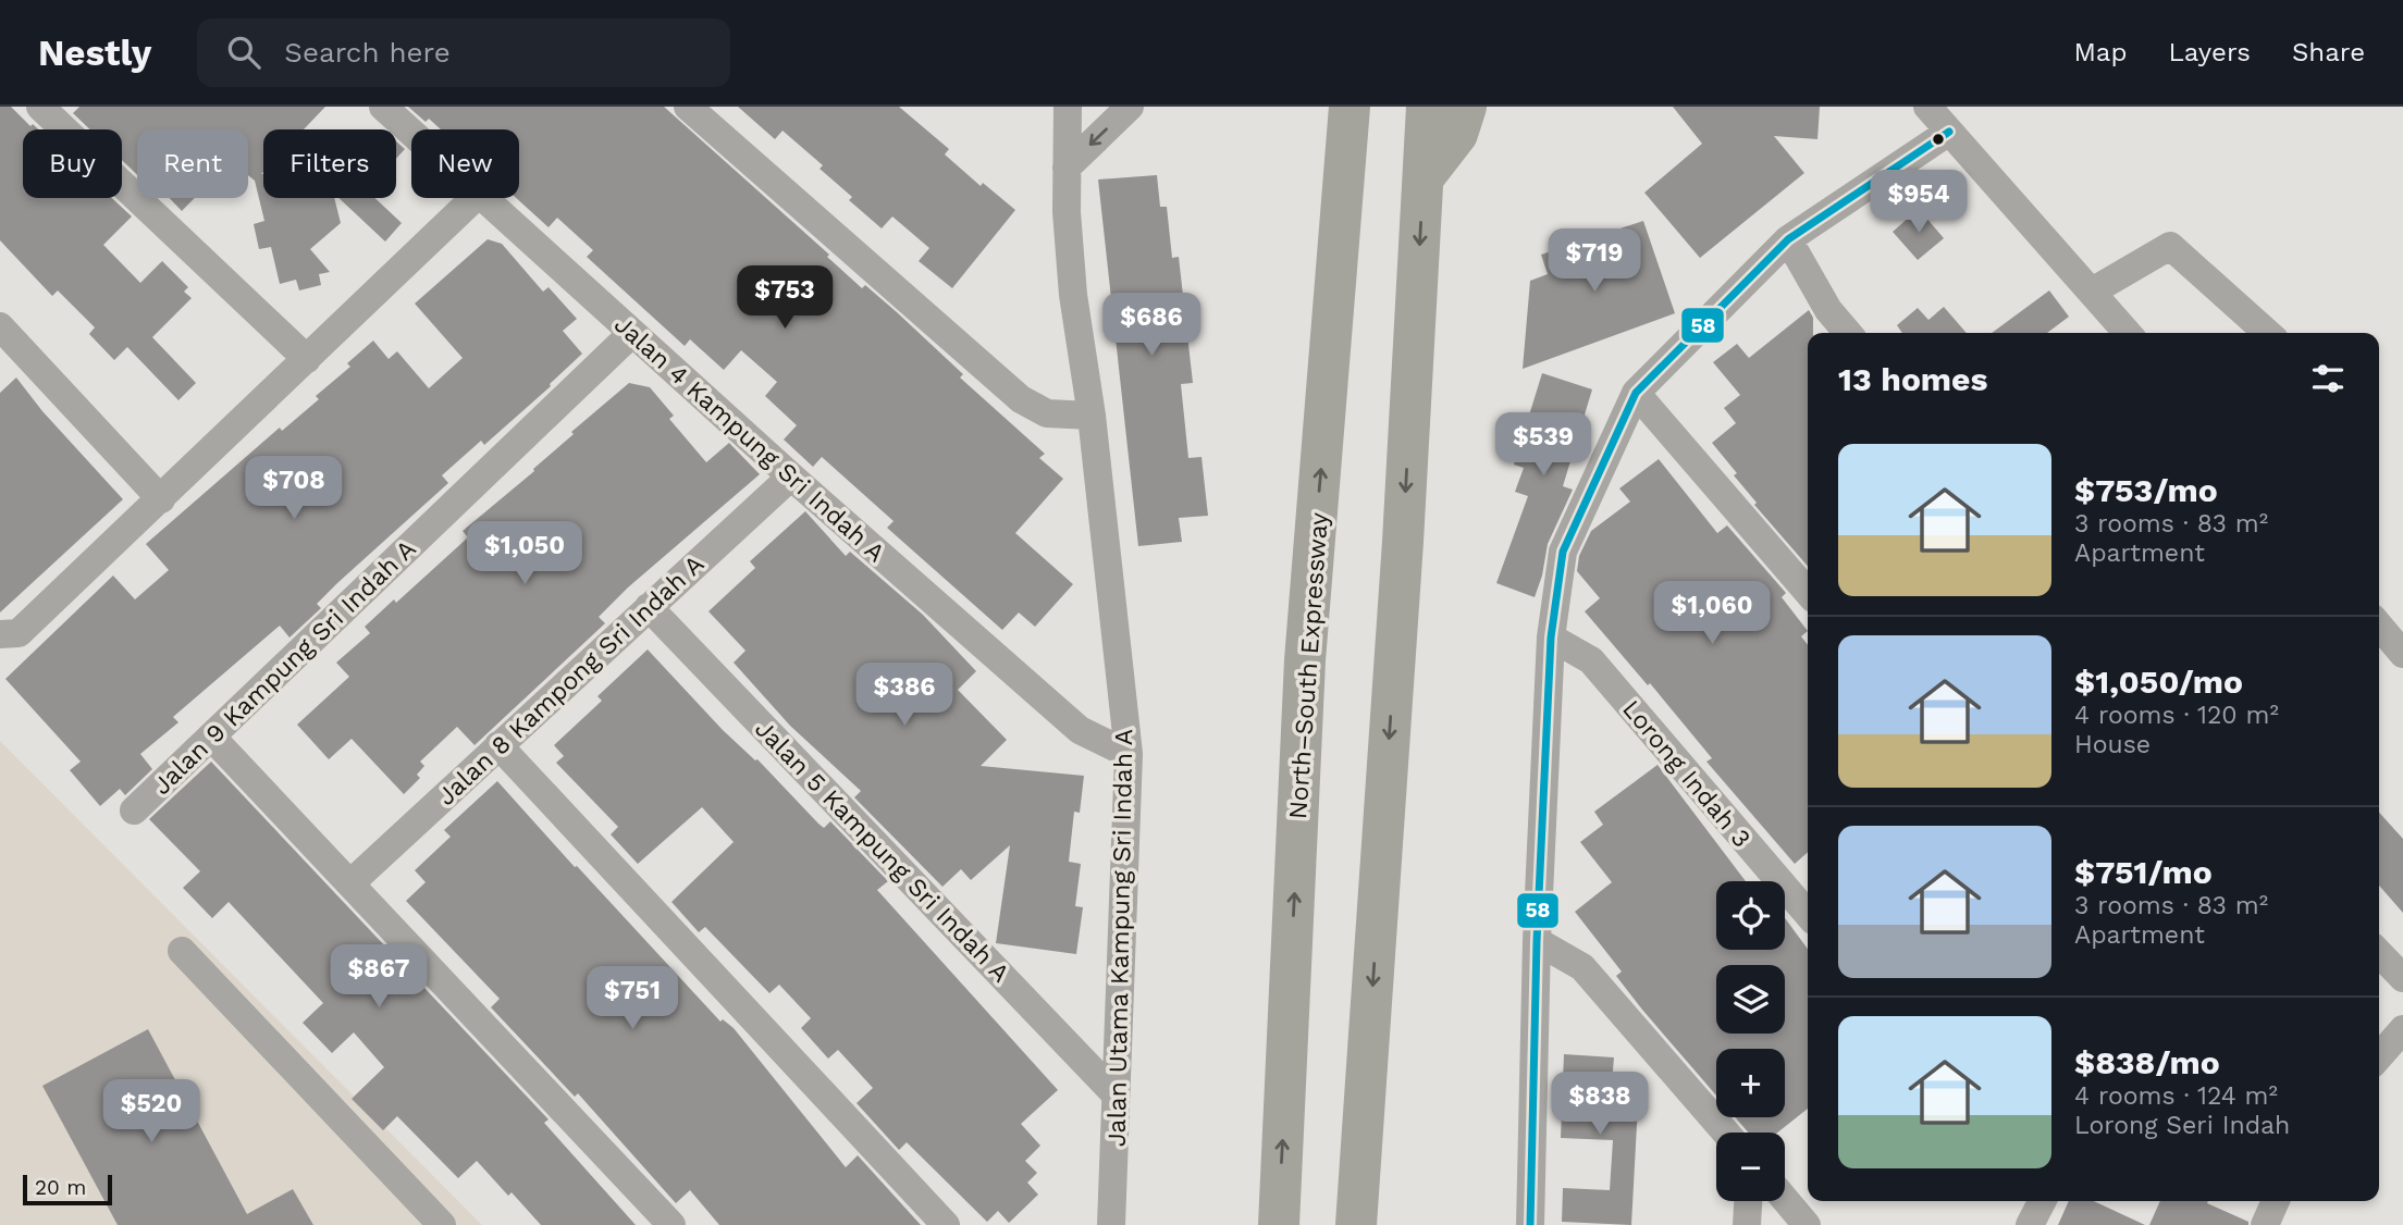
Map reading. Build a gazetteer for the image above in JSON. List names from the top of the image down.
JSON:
{
  "streets": {
    "highway": ["North–South Expressway"],
    "street": [
      "Jalan 4 Kampung Sri Indah A",
      "Jalan 9 Kampung Sri Indah A",
      "Jalan 8 Kampong Sri Indah A",
      "Lorong Indah 3",
      "Jalan 5 Kampung Sri Indah A",
      "Jalan Utama Kampung Sri Indah A"
    ]
  },
  "crossings": [
    ["Jalan 4 Kampung Sri Indah A", "Jalan 9 Kampung Sri Indah A"],
    ["Jalan 4 Kampung Sri Indah A", "Jalan 8 Kampong Sri Indah A"],
    ["Jalan 4 Kampung Sri Indah A", "Jalan Utama Kampung Sri Indah A"],
    ["Jalan 8 Kampong Sri Indah A", "Jalan 5 Kampung Sri Indah A"],
    ["Jalan 5 Kampung Sri Indah A", "Jalan Utama Kampung Sri Indah A"]
  ],
  "lines": ["transit line 58"],
  "scale_bar": "20 m",
  "page": {
    "header": "Nestly",
    "search": "Search here",
    "nav": ["Map", "Layers", "Share"],
    "chip": [
      "Buy",
      "Rent",
      "Filters",
      "New"
    ],
    "price": [
      "$954",
      "$719",
      "$753",
      "$686",
      "$539",
      "$708",
      "$1,050",
      "$1,060",
      "$386",
      "$867",
      "$751",
      "$838",
      "$520"
    ],
    "heading": "13 homes",
    "list": [
      {
        "name": "$753/mo",
        "note": "3 rooms · 83 m² · Apartment"
      },
      {
        "name": "$1,050/mo",
        "note": "4 rooms · 120 m² · House"
      },
      {
        "name": "$751/mo",
        "note": "3 rooms · 83 m² · Apartment"
      },
      {
        "name": "$838/mo",
        "note": "4 rooms · 124 m² · Lorong Seri Indah"
      }
    ],
    "map_buttons": ["+", "−"],
    "scale": "20 m"
  }
}
